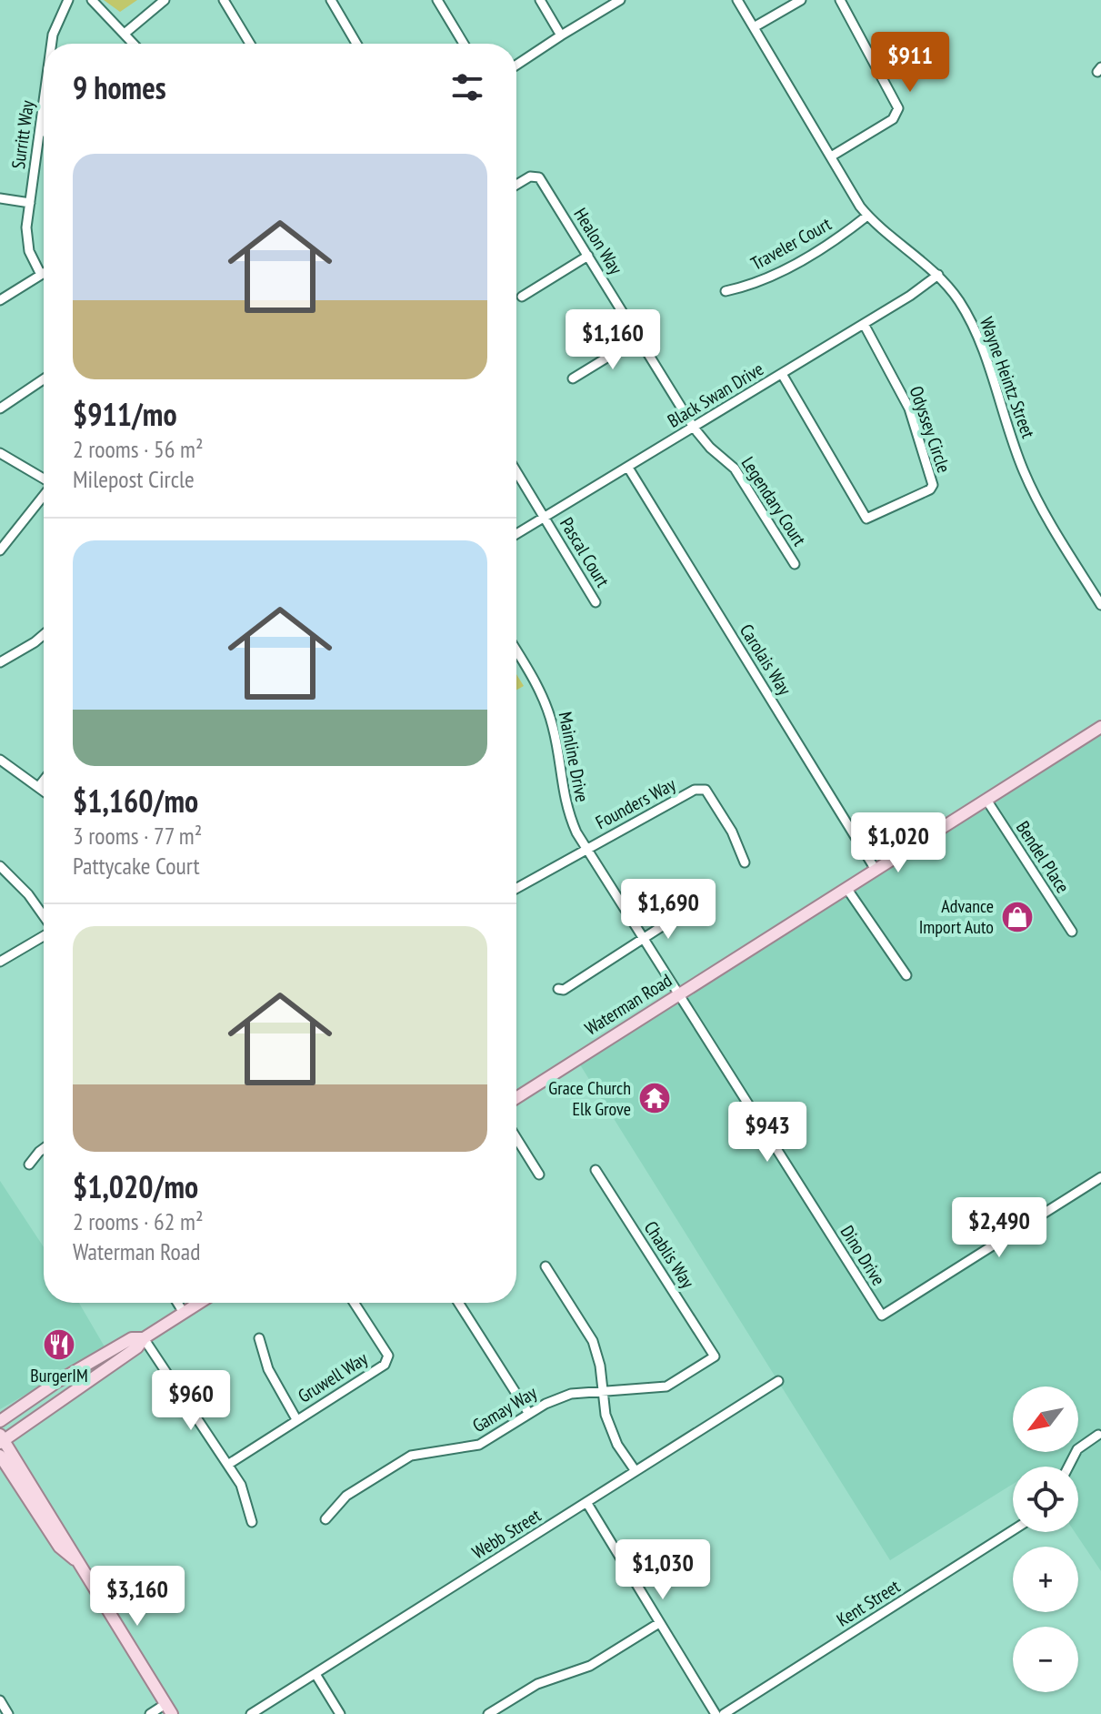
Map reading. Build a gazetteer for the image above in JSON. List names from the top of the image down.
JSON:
{
  "streets": {
    "main road": ["Waterman Road"],
    "street": [
      "Surritt Way",
      "Healon Way",
      "Traveler Court",
      "Wayne Heintz Street",
      "Black Swan Drive",
      "Odyssey Circle",
      "Legendary Court",
      "Pascal Court",
      "Carolais Way",
      "Mainline Drive",
      "Founders Way",
      "Bendel Place",
      "Chablis Way",
      "Dino Drive",
      "Gruwell Way",
      "Gamay Way",
      "Webb Street",
      "Kent Street"
    ]
  },
  "crossings": [
    ["Healon Way", "Black Swan Drive"],
    ["Healon Way", "Legendary Court"],
    ["Traveler Court", "Wayne Heintz Street"],
    ["Wayne Heintz Street", "Black Swan Drive"],
    ["Black Swan Drive", "Odyssey Circle"],
    ["Black Swan Drive", "Legendary Court"],
    ["Black Swan Drive", "Pascal Court"],
    ["Black Swan Drive", "Carolais Way"],
    ["Carolais Way", "Waterman Road"],
    ["Mainline Drive", "Founders Way"],
    ["Mainline Drive", "Waterman Road"],
    ["Mainline Drive", "Dino Drive"],
    ["Bendel Place", "Waterman Road"],
    ["Waterman Road", "Dino Drive"],
    ["Chablis Way", "Gamay Way"]
  ],
  "places": {
    "shop": ["Advance Import Auto"],
    "temple": ["Grace Church Elk Grove"],
    "restaurant": ["BurgerIM"]
  },
  "north": "bottom left",
  "page": {
    "price": [
      "$911",
      "$1,160",
      "$1,020",
      "$1,690",
      "$943",
      "$2,490",
      "$960",
      "$1,030",
      "$3,160"
    ],
    "heading": "9 homes",
    "list": [
      {
        "name": "$911/mo",
        "note": "2 rooms · 56 m² · Milepost Circle"
      },
      {
        "name": "$1,160/mo",
        "note": "3 rooms · 77 m² · Pattycake Court"
      },
      {
        "name": "$1,020/mo",
        "note": "2 rooms · 62 m² · Waterman Road"
      }
    ],
    "map_buttons": ["+", "−"]
  }
}
